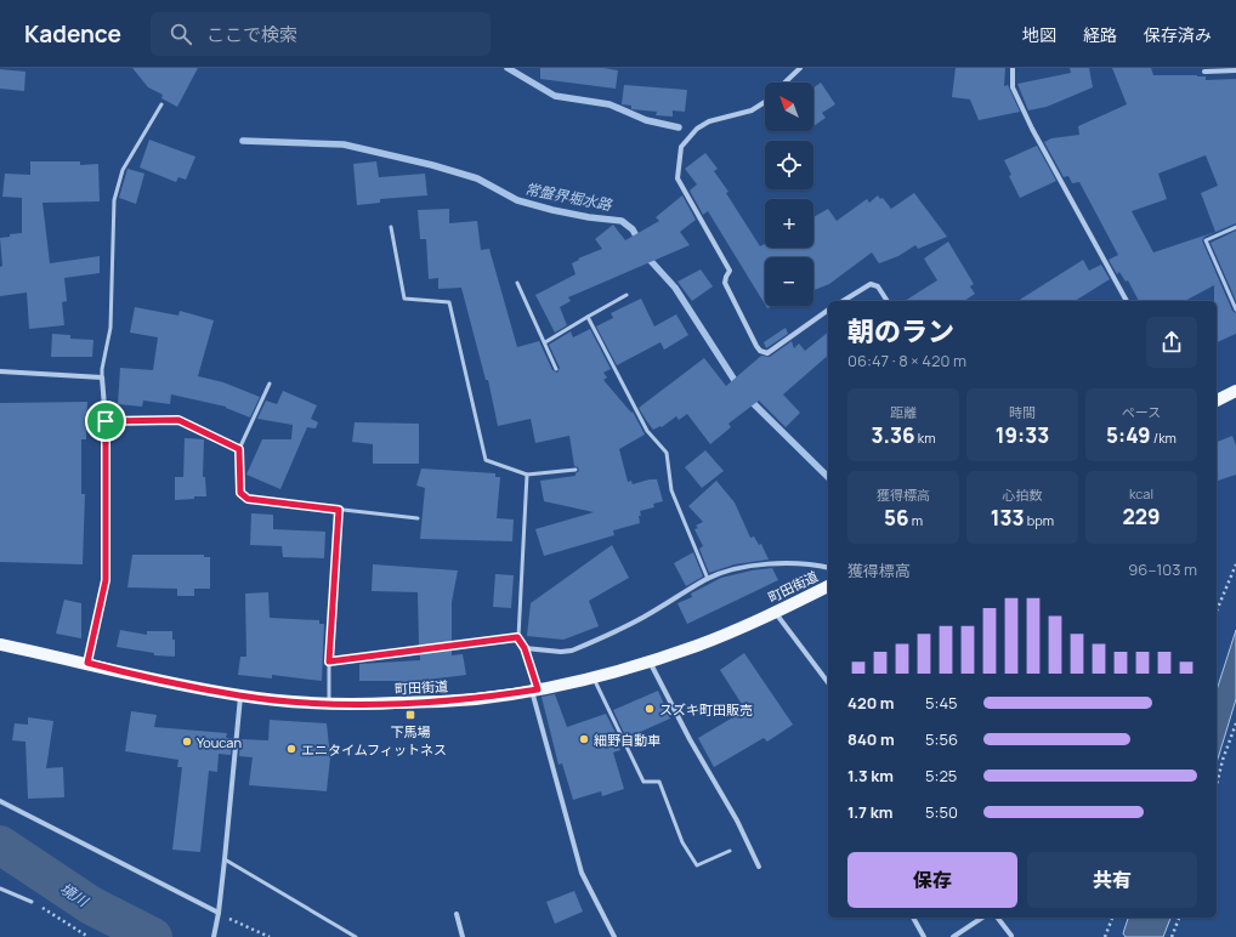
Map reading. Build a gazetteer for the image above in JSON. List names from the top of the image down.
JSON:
{
  "streets": {
    "main road": ["町田街道"]
  },
  "water": ["常盤界堀水路", "境川"],
  "places": {
    "other": [
      "スズキ町田販売",
      "細野自動車",
      "Youcan",
      "エニタイムフィットネス"
    ],
    "transit": ["下馬場"]
  },
  "north": "top left",
  "page": {
    "header": "Kadence",
    "search": "ここで検索",
    "nav": ["地図", "経路", "保存済み"],
    "map_buttons": ["+", "−"],
    "heading": ["朝のラン", "06:47 · 8 × 420 m"],
    "stats": [
      ["距離", "3.36 km"],
      ["時間", "19:33"],
      ["ペース", "5:49 /km"],
      ["獲得標高", "56 m"],
      ["心拍数", "133 bpm"],
      ["kcal", "229"]
    ],
    "chart": ["獲得標高", "96–103 m"],
    "list": [
      {
        "name": "420 m",
        "note": "5:45"
      },
      {
        "name": "840 m",
        "note": "5:56"
      },
      {
        "name": "1.3 km",
        "note": "5:25"
      },
      {
        "name": "1.7 km",
        "note": "5:50"
      }
    ],
    "buttons": ["保存", "共有"]
  }
}
